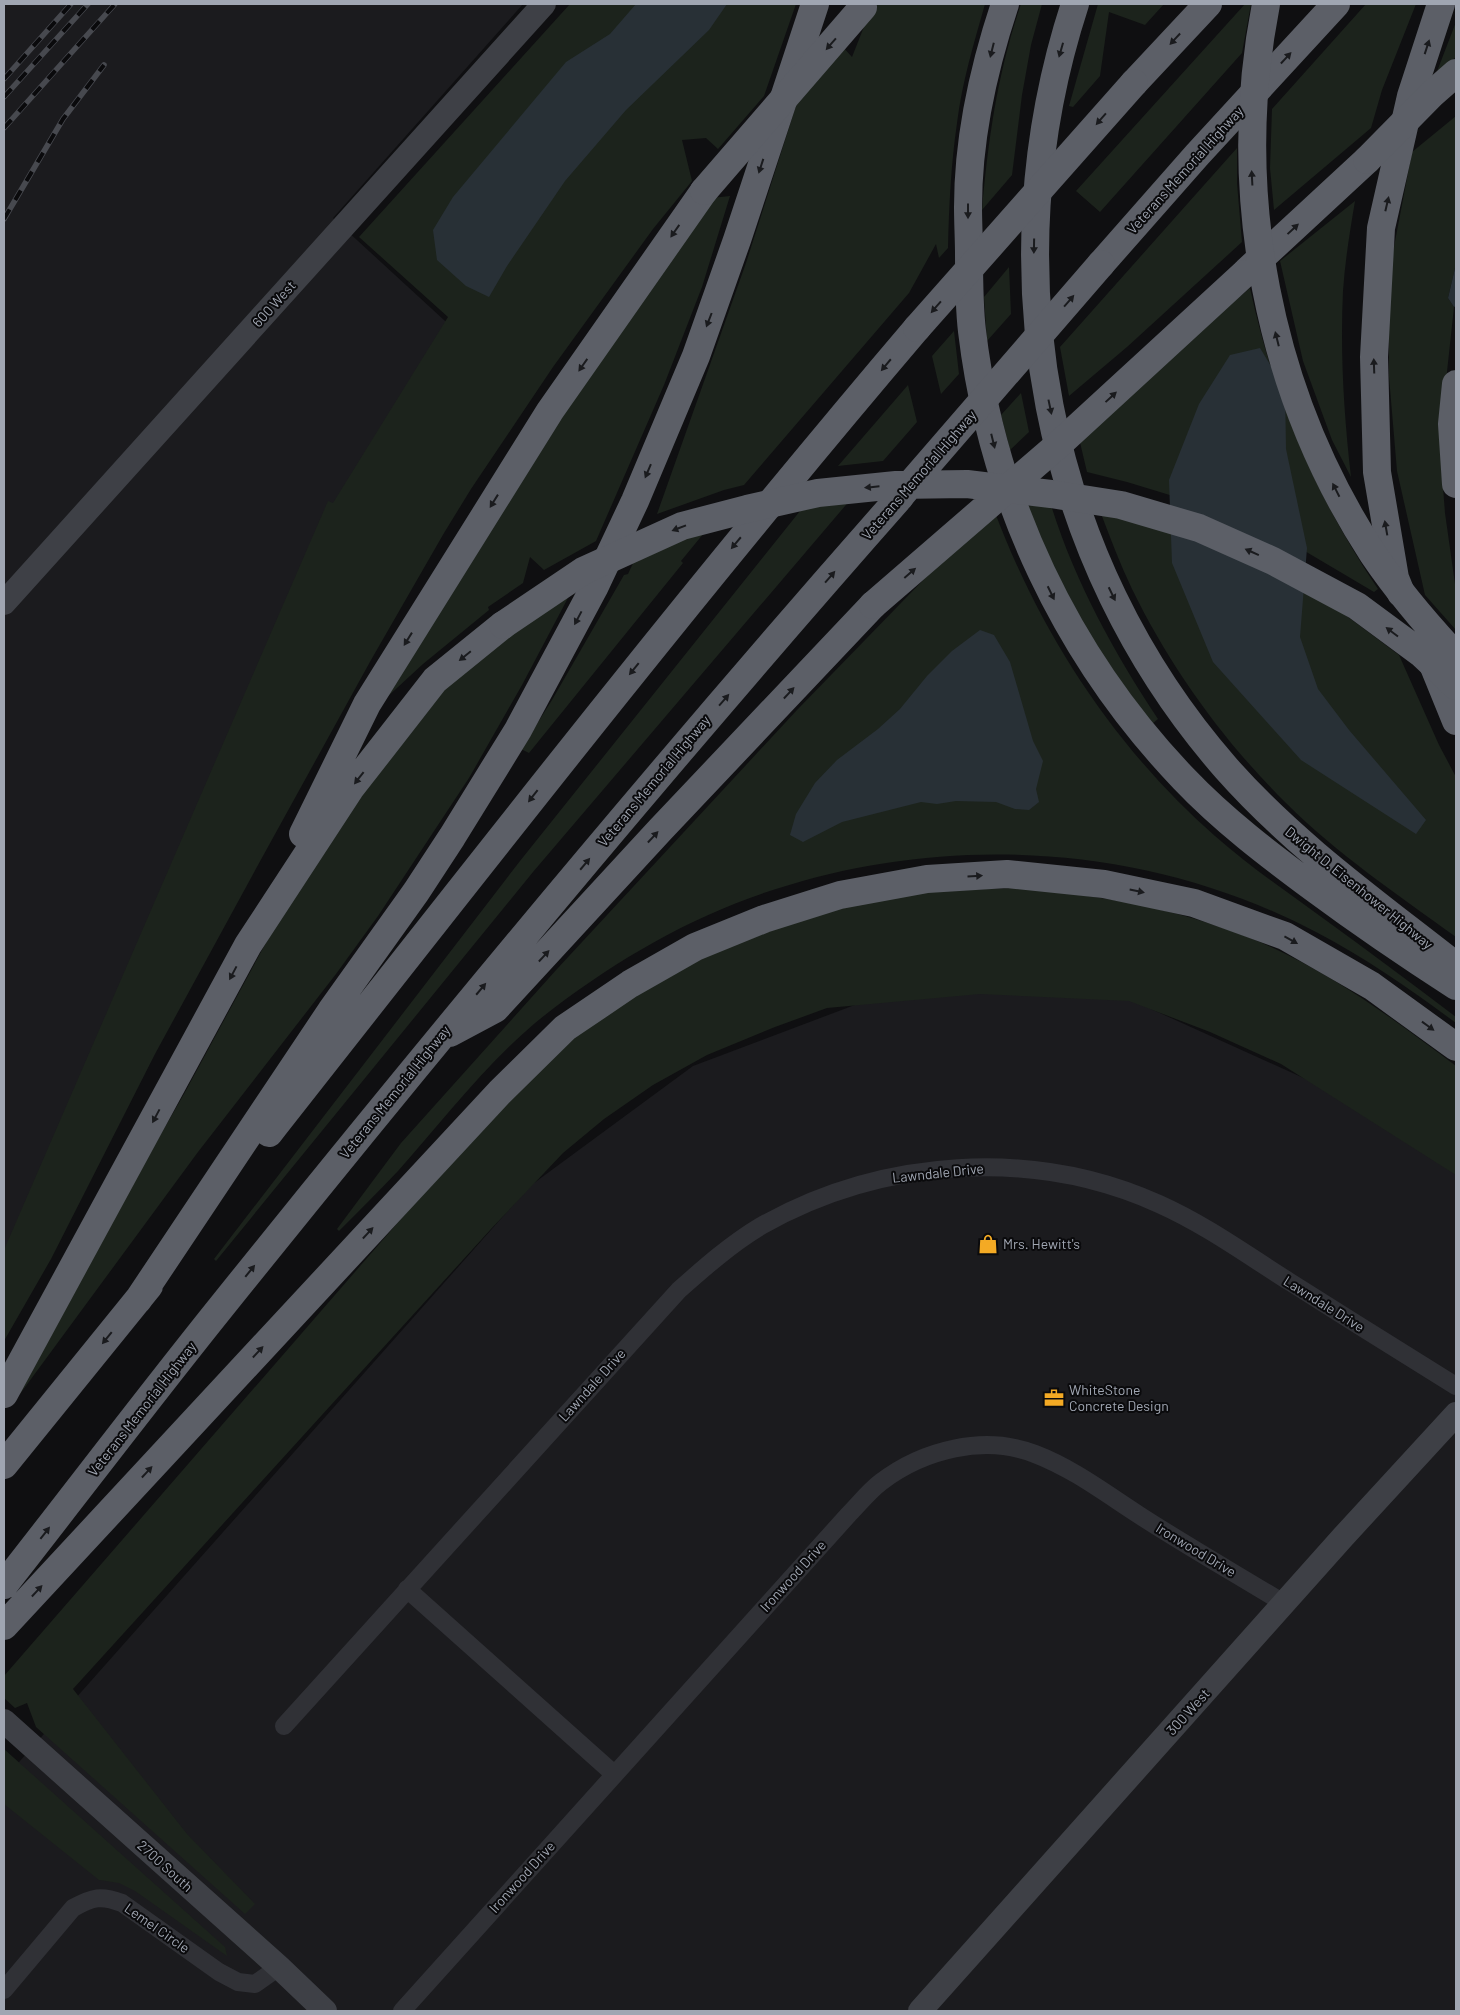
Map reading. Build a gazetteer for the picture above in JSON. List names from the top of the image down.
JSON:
{
  "streets": {
    "highway": ["Veterans Memorial Highway", "Dwight D. Eisenhower Highway"],
    "street": [
      "600 West",
      "Lawndale Drive",
      "Ironwood Drive",
      "300 West",
      "2700 South",
      "Lemel Circle"
    ]
  },
  "crossings": [
    ["Ironwood Drive", "300 West"],
    ["2700 South", "Lemel Circle"]
  ],
  "places": {
    "shop": ["Mrs. Hewitt's"],
    "office": ["WhiteStone Concrete Design"]
  }
}
